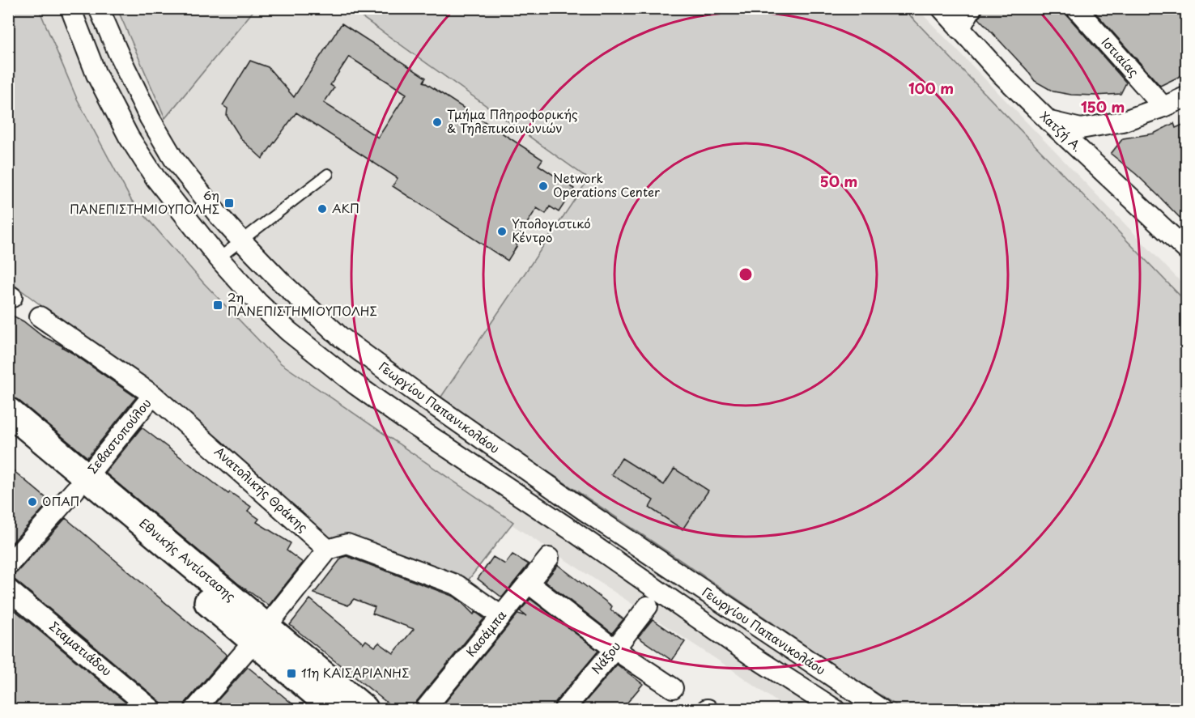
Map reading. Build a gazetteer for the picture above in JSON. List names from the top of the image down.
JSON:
{
  "streets": {
    "main road": ["Εθνικής Αντίστασης"],
    "street": [
      "Ιστιαίας",
      "Χατζή Α.",
      "Γεωργίου Παπανικολάου",
      "Σεβαστοπούλου",
      "Ανατολικής Θράκης",
      "Κασάμπα",
      "Σταματιάδου",
      "Νάξου"
    ]
  },
  "crossings": [
    ["Σεβαστοπούλου", "Ανατολικής Θράκης"],
    ["Σεβαστοπούλου", "Εθνικής Αντίστασης"]
  ],
  "places": {
    "other": [
      "Τμήμα Πληροφορικής & Τηλεπικοινωνιών",
      "Network Operations Center",
      "ΑΚΠ",
      "Υπολογιστικό Κέντρο",
      "ΟΠΑΠ"
    ],
    "transit": ["6η ΠΑΝΕΠΙΣΤΗΜΙΟΥΠΟΛΗΣ", "2η ΠΑΝΕΠΙΣΤΗΜΙΟΥΠΟΛΗΣ", "11η ΚΑΙΣΑΡΙΑΝΗΣ"]
  },
  "rings": ["100 m", "150 m", "50 m"]
}
